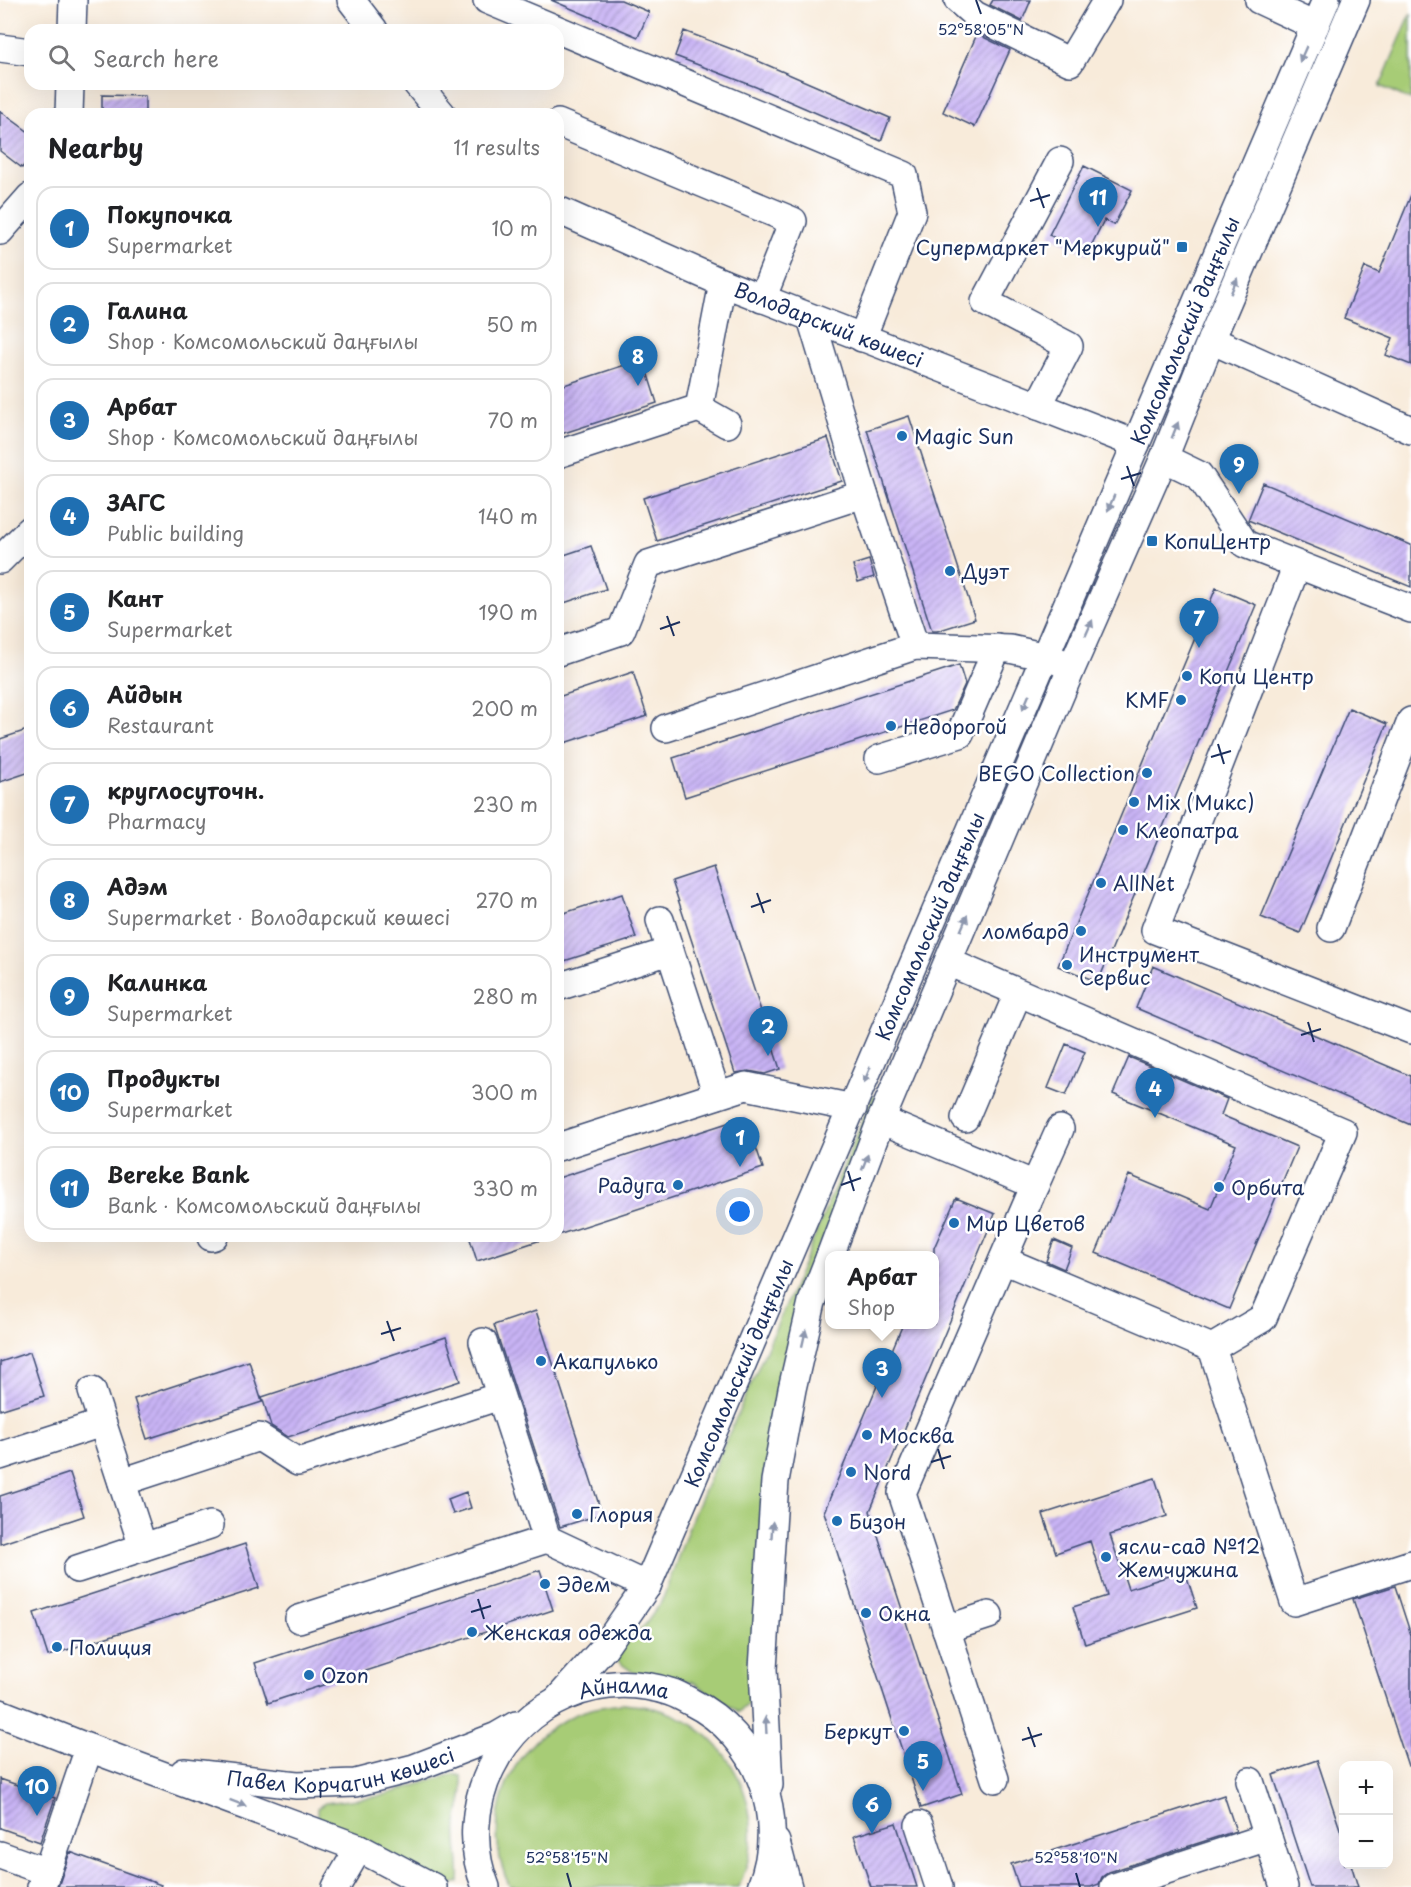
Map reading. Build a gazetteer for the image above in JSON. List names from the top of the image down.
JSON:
{
  "streets": {
    "street": [
      "Володарский көшесі",
      "Комсомольский даңғылы",
      "Айналма",
      "Павел Корчагин көшесі"
    ]
  },
  "crossings": [
    ["Володарский көшесі", "Комсомольский даңғылы"],
    ["Комсомольский даңғылы", "Айналма"],
    ["Айналма", "Павел Корчагин көшесі"]
  ],
  "places": {
    "transit": ["Супермаркет \"Меркурий\"", "КопиЦентр"],
    "other": [
      "Magic Sun",
      "Дуэт",
      "Копи Центр",
      "KMF",
      "Недорогой",
      "BEGO Collection",
      "Mix (Микс)",
      "Клеопатра",
      "AllNet",
      "ломбард",
      "Инструмент Сервис",
      "Радуга",
      "Орбита",
      "Мир Цветов",
      "Акапулько",
      "Москва",
      "Nord",
      "Глория",
      "Бизон",
      "ясли-сад №12 Жемчужина",
      "Эдем",
      "Окна",
      "Женская одежда",
      "Полиция",
      "Ozon",
      "Беркут"
    ]
  },
  "page": {
    "search": "Search here",
    "heading": ["Nearby", "11 results"],
    "pins": [
      "11",
      "8",
      "9",
      "7",
      "2",
      "4",
      "1",
      "3",
      "5",
      "10",
      "6"
    ],
    "list": [
      {
        "mark": "1",
        "name": "Покупочка",
        "note": "Supermarket",
        "value": "10 m"
      },
      {
        "mark": "2",
        "name": "Галина",
        "note": "Shop · Комсомольский даңғылы",
        "value": "50 m"
      },
      {
        "mark": "3",
        "name": "Арбат",
        "note": "Shop · Комсомольский даңғылы",
        "value": "70 m"
      },
      {
        "mark": "4",
        "name": "ЗАГС",
        "note": "Public building",
        "value": "140 m"
      },
      {
        "mark": "5",
        "name": "Кант",
        "note": "Supermarket",
        "value": "190 m"
      },
      {
        "mark": "6",
        "name": "Айдын",
        "note": "Restaurant",
        "value": "200 m"
      },
      {
        "mark": "7",
        "name": "круглосуточн.",
        "note": "Pharmacy",
        "value": "230 m"
      },
      {
        "mark": "8",
        "name": "Адэм",
        "note": "Supermarket · Володарский көшесі",
        "value": "270 m"
      },
      {
        "mark": "9",
        "name": "Калинка",
        "note": "Supermarket",
        "value": "280 m"
      },
      {
        "mark": "10",
        "name": "Продукты",
        "note": "Supermarket",
        "value": "300 m"
      },
      {
        "mark": "11",
        "name": "Bereke Bank",
        "note": "Bank · Комсомольский даңғылы",
        "value": "330 m"
      }
    ],
    "popup": ["Арбат", "Shop"],
    "map_buttons": ["+", "−"]
  },
  "coordinates": ["52°58'05\"N", "52°58'15\"N", "52°58'10\"N"]
}
